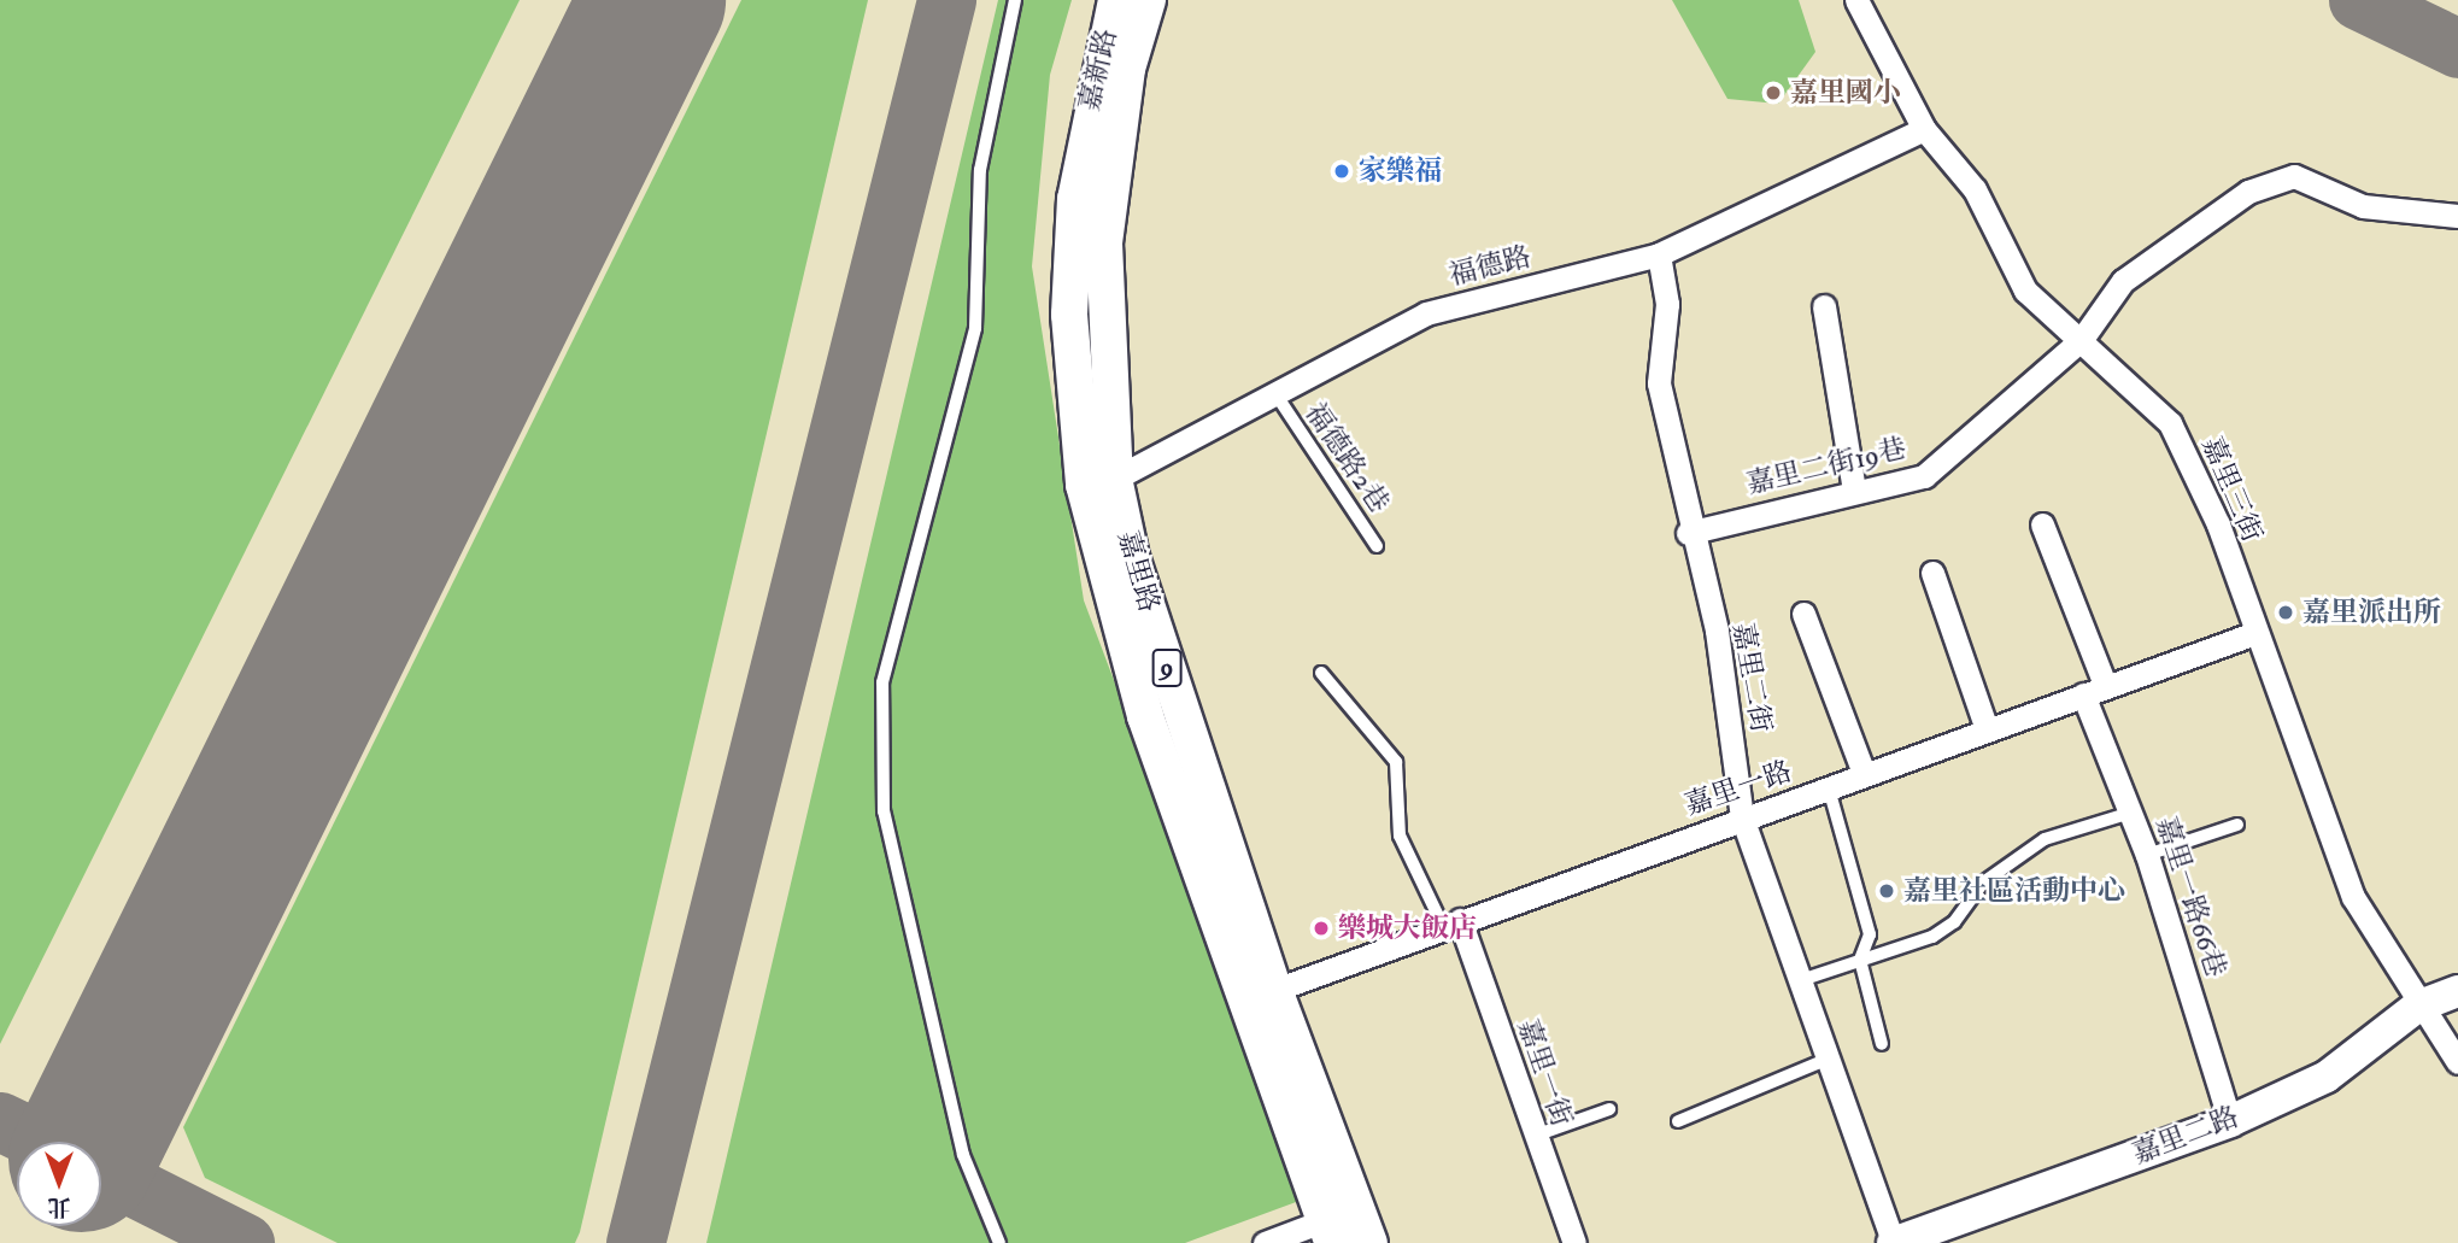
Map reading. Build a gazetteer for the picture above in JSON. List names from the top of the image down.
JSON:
{
  "streets": {
    "main road": ["嘉新路", "嘉里路", "9"],
    "street": [
      "福德路",
      "嘉里二街19巷",
      "嘉里三街",
      "嘉里二街",
      "嘉里一路",
      "嘉里一路66巷",
      "嘉里一街",
      "嘉里二路"
    ],
    "lane": ["福德路2巷"]
  },
  "crossings": [
    ["嘉新路", "嘉里路"],
    ["福德路", "福德路2巷"],
    ["福德路", "嘉里三街"],
    ["福德路", "嘉里路"],
    ["福德路", "嘉里二街"],
    ["嘉里二街19巷", "嘉里三街"],
    ["嘉里二街19巷", "嘉里二街"],
    ["嘉里三街", "嘉里一路"],
    ["嘉里三街", "嘉里二路"],
    ["嘉里路", "嘉里一路"],
    ["嘉里二街", "嘉里一路"],
    ["嘉里二街", "嘉里二路"],
    ["嘉里一路", "嘉里一路66巷"],
    ["嘉里一路", "嘉里一街"],
    ["嘉里一路66巷", "嘉里二路"]
  ],
  "places": [
    "嘉里國小",
    "家樂福",
    "嘉里派出所",
    "嘉里社區活動中心",
    "樂城大飯店"
  ],
  "north": "bottom"
}
